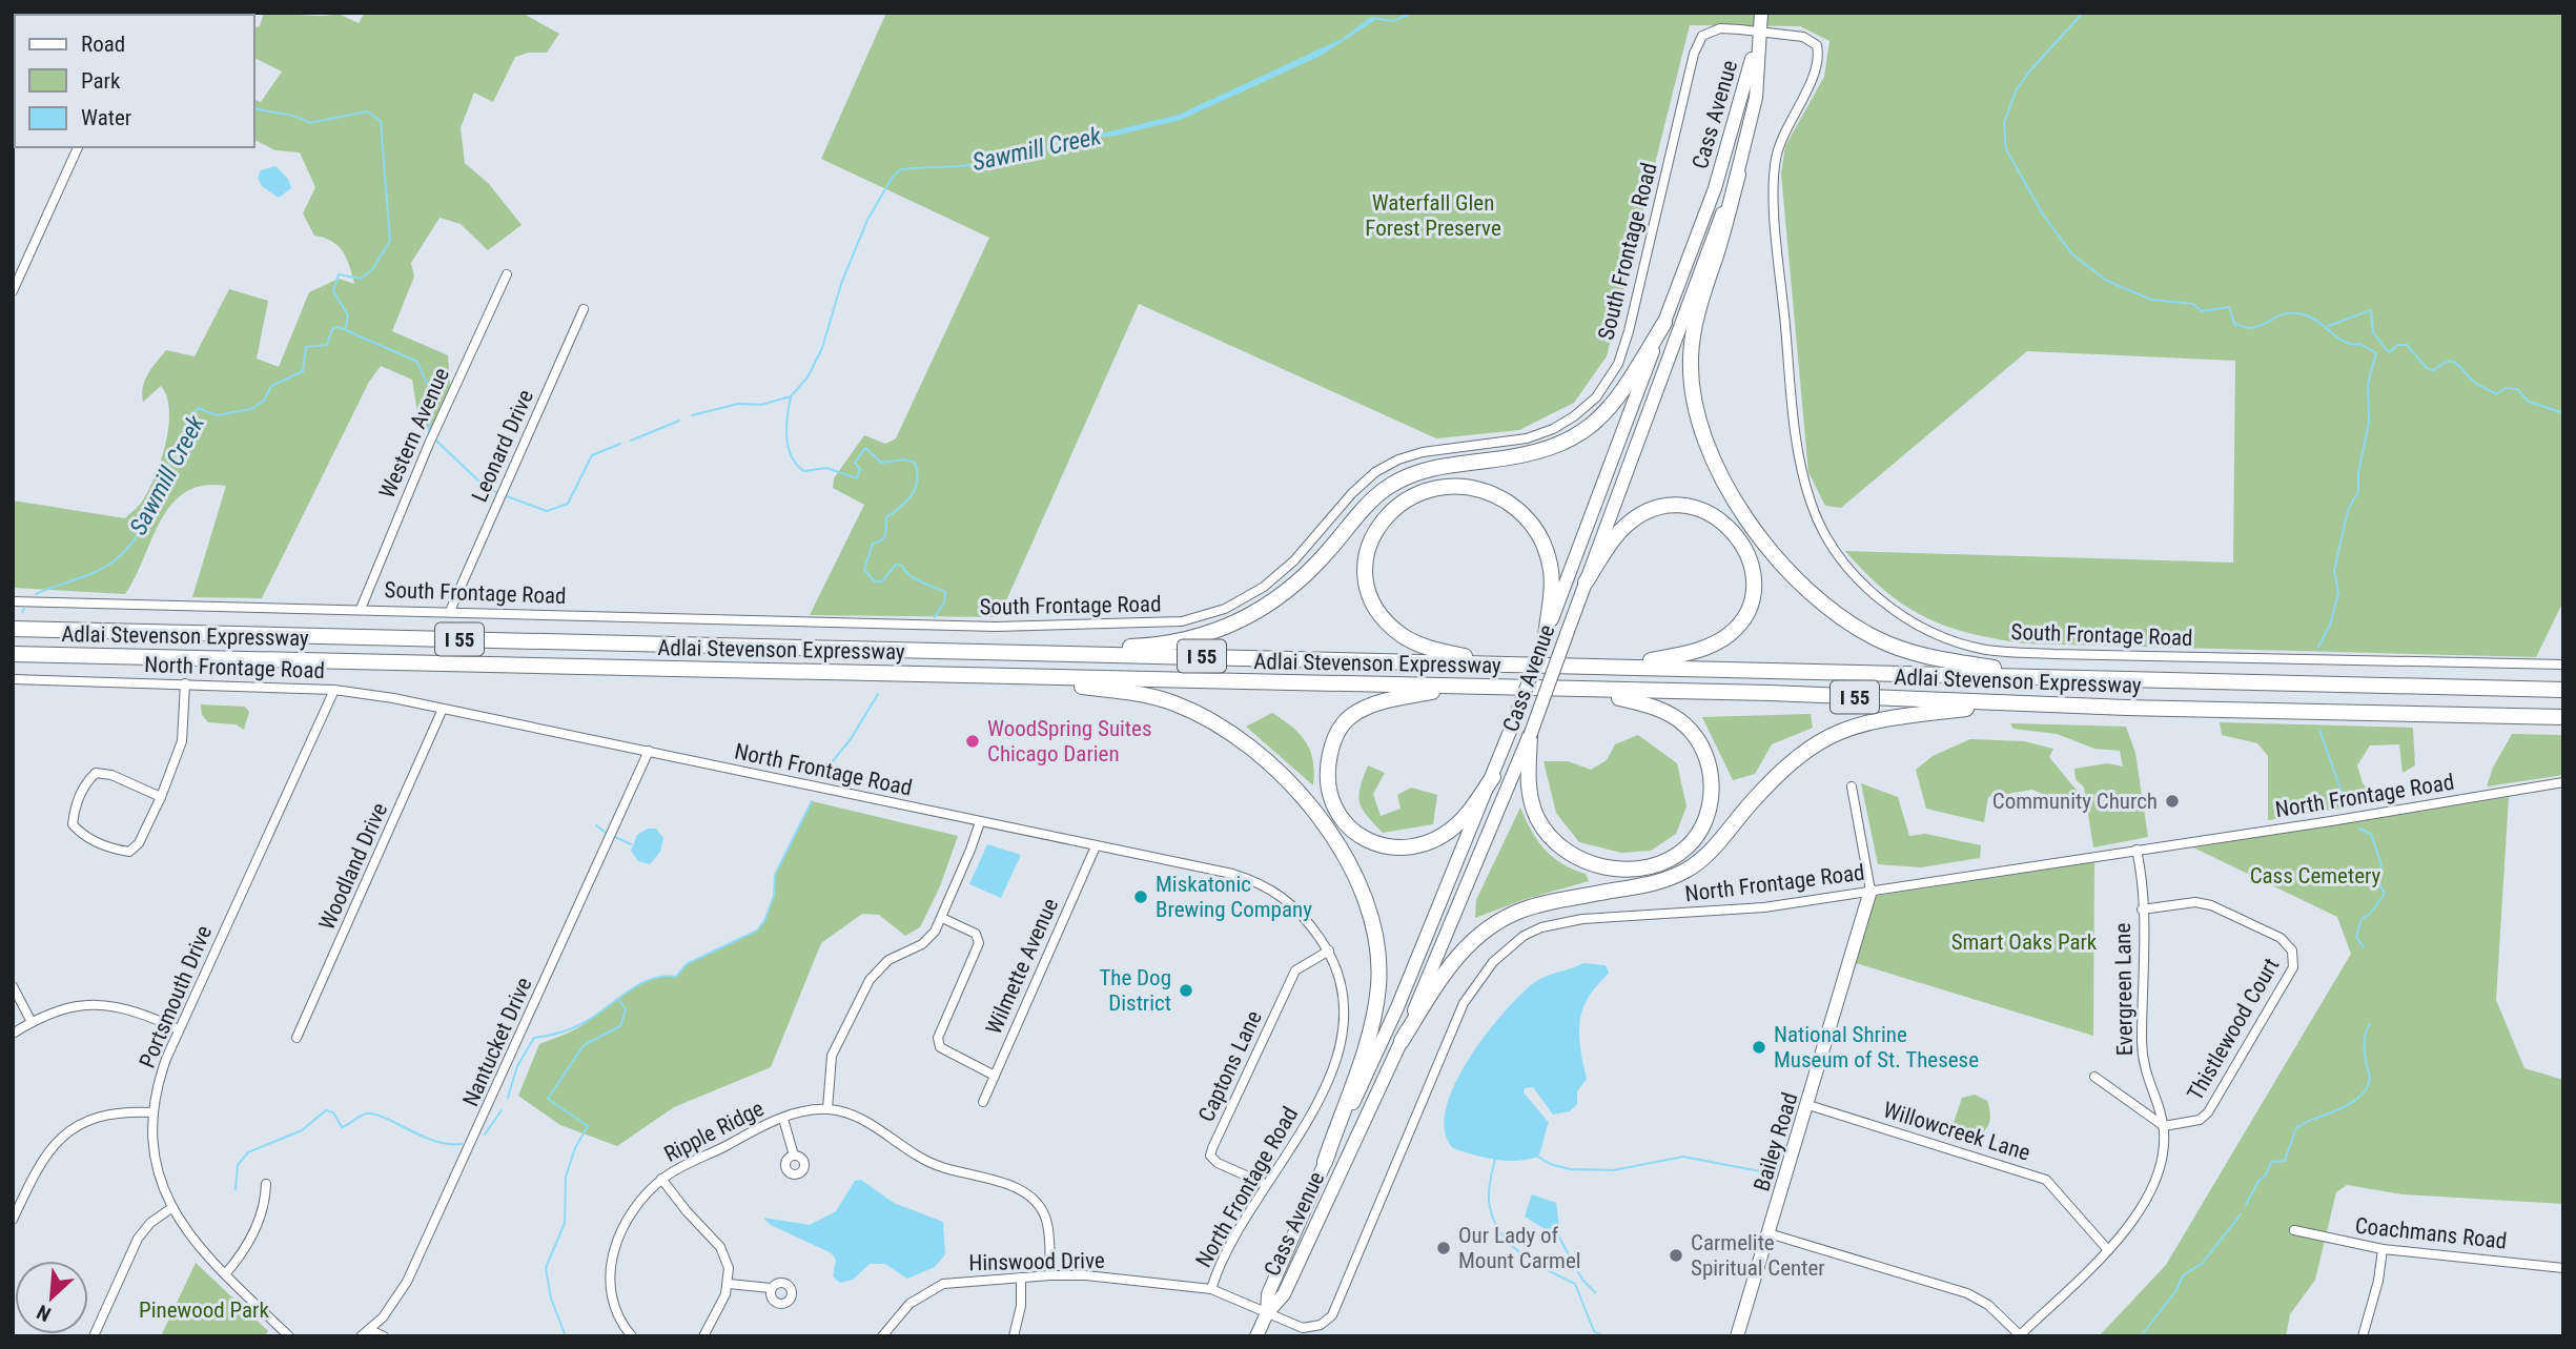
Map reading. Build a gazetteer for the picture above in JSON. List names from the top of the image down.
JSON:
{
  "streets": {
    "highway": ["Adlai Stevenson Expressway", "I 55"],
    "main road": ["Cass Avenue", "Bailey Road"],
    "street": [
      "South Frontage Road",
      "Western Avenue",
      "Leonard Drive",
      "North Frontage Road",
      "Woodland Drive",
      "Wilmette Avenue",
      "Evergreen Lane",
      "Portsmouth Drive",
      "Thistlewood Court",
      "Nantucket Drive",
      "Captons Lane",
      "Ripple Ridge",
      "Willowcreek Lane",
      "Coachmans Road",
      "Hinswood Drive"
    ]
  },
  "crossings": [
    ["Cass Avenue", "South Frontage Road"],
    ["Cass Avenue", "North Frontage Road"],
    ["South Frontage Road", "Western Avenue"],
    ["South Frontage Road", "Leonard Drive"],
    ["North Frontage Road", "Woodland Drive"],
    ["North Frontage Road", "Wilmette Avenue"],
    ["North Frontage Road", "Evergreen Lane"],
    ["North Frontage Road", "Portsmouth Drive"],
    ["North Frontage Road", "Nantucket Drive"],
    ["North Frontage Road", "Captons Lane"],
    ["North Frontage Road", "Bailey Road"],
    ["North Frontage Road", "Hinswood Drive"],
    ["Evergreen Lane", "Thistlewood Court"],
    ["Evergreen Lane", "Willowcreek Lane"],
    ["Ripple Ridge", "Hinswood Drive"],
    ["Willowcreek Lane", "Bailey Road"]
  ],
  "water": ["Sawmill Creek"],
  "parks": [
    "Waterfall Glen Forest Preserve",
    "Cass Cemetery",
    "Smart Oaks Park",
    "Pinewood Park"
  ],
  "places": [
    "WoodSpring Suites Chicago Darien",
    "Community Church",
    "Miskatonic Brewing Company",
    "The Dog District",
    "National Shrine Museum of St. Thesese",
    "Our Lady of Mount Carmel",
    "Carmelite Spiritual Center"
  ],
  "legend": ["Road", "Park", "Water"],
  "north": "bottom left"
}
